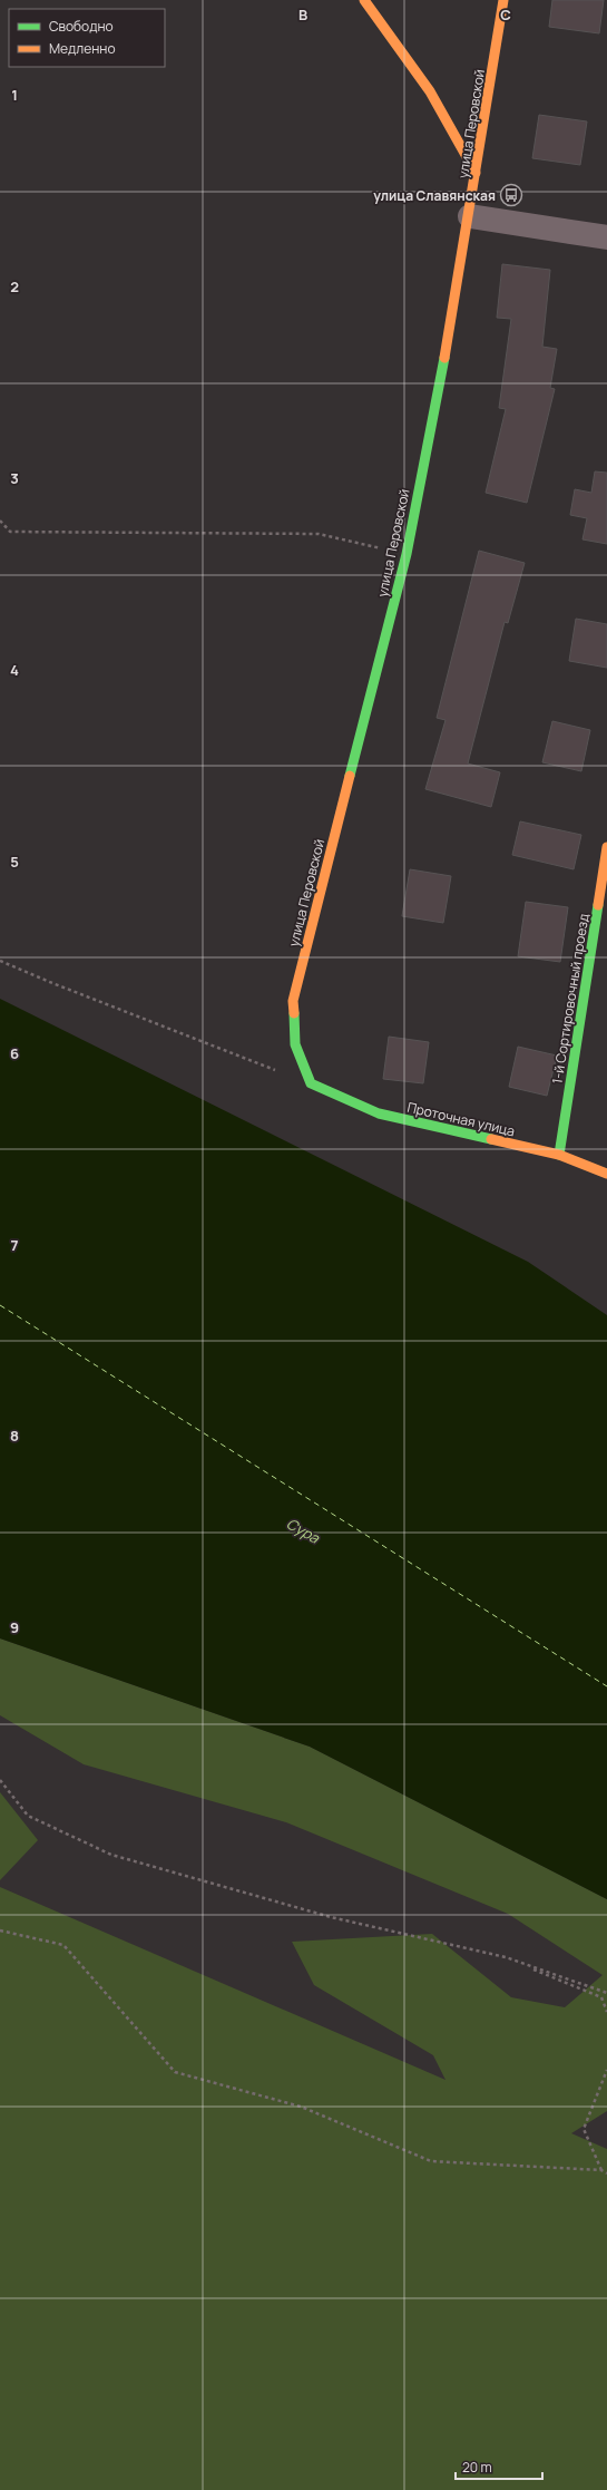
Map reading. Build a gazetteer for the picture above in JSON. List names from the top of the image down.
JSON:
{
  "streets": {
    "main road": ["улица Перовской", "1-й Сортировочный проезд", "Проточная улица"]
  },
  "crossings": [
    ["улица Перовской", "Проточная улица"],
    ["1-й Сортировочный проезд", "Проточная улица"]
  ],
  "water": ["Сура"],
  "places": {
    "bus stop": ["улица Славянская"]
  },
  "legend": ["Свободно", "Медленно"],
  "scale_bar": "20 m",
  "grid": {
    "columns": ["B", "C"],
    "rows": [
      "1",
      "2",
      "3",
      "4",
      "5",
      "6",
      "7",
      "8",
      "9"
    ]
  }
}
